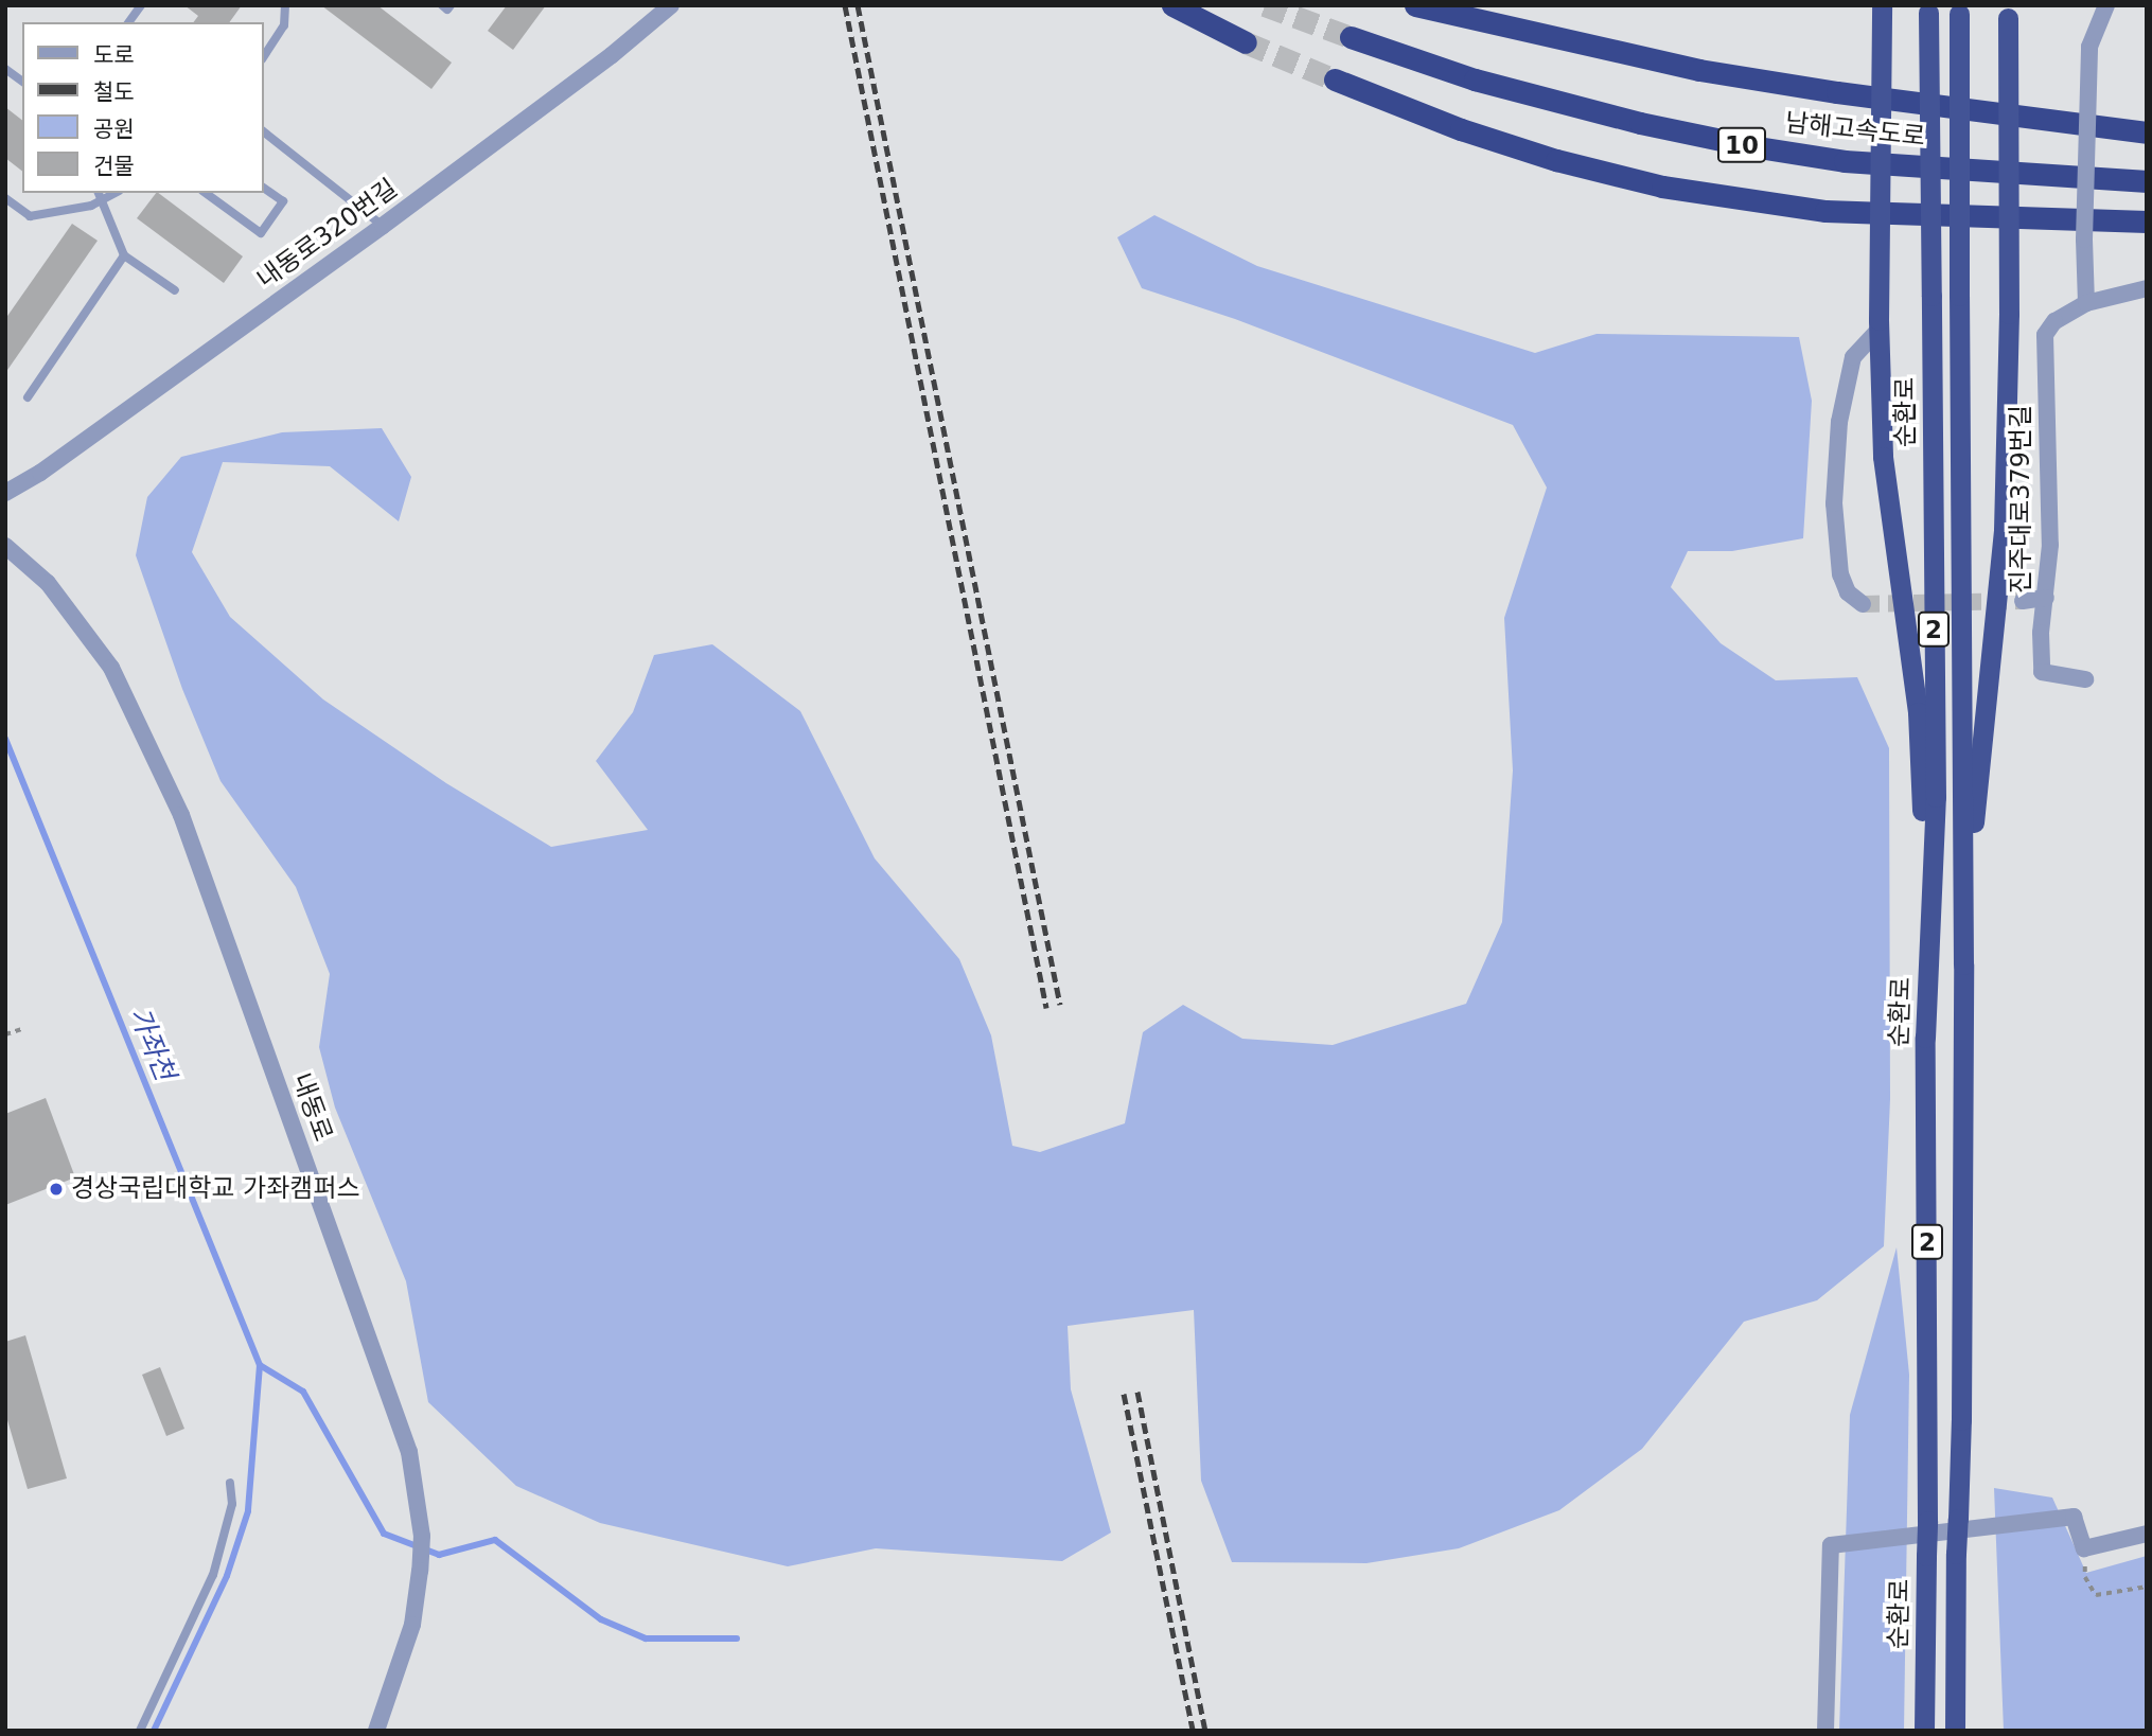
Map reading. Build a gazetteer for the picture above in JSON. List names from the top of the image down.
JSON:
{
  "streets": {
    "highway": [
      "남해고속도로",
      "10",
      "순환로",
      "2"
    ],
    "street": ["내동로320번길", "진주대로379번길", "내동로"]
  },
  "water": ["가좌천"],
  "places": ["경상국립대학교 가좌캠퍼스"],
  "legend": [
    "도로",
    "철도",
    "공원",
    "건물"
  ]
}
